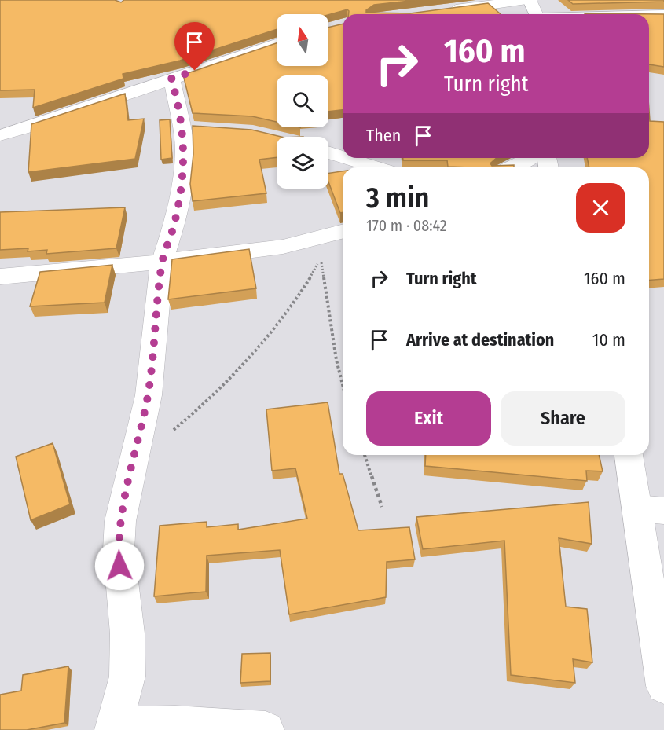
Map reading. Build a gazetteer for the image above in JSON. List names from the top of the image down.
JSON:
{
  "north": "top",
  "page": {
    "turn": ["160 m", "Turn right"],
    "then": "Then",
    "heading": ["3 min", "170 m · 08:42"],
    "list": [
      {
        "name": "Turn right",
        "value": "160 m"
      },
      {
        "name": "Arrive at destination",
        "value": "10 m"
      }
    ],
    "buttons": ["Exit", "Share"]
  }
}
